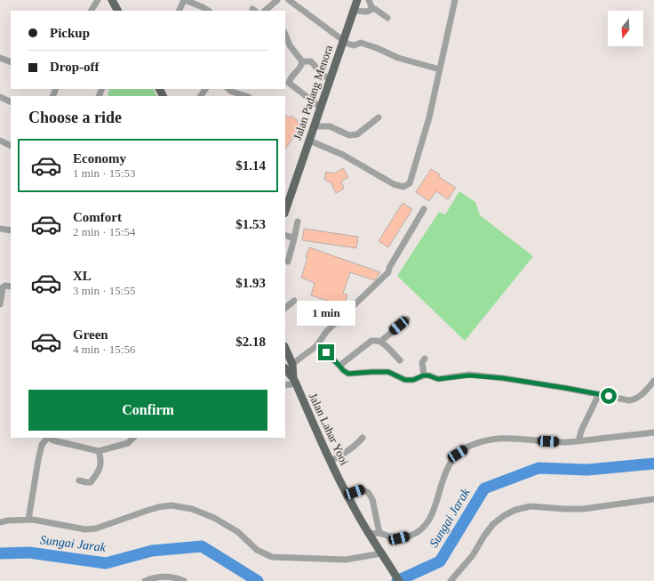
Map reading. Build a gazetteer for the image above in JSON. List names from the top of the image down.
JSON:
{
  "streets": {
    "main road": ["Jalan Padang Menora", "Jalan Lahar Yooi"]
  },
  "water": ["Sungai Jarak"],
  "north": "bottom",
  "page": {
    "banner": ["Pickup", "Drop-off"],
    "heading": "Choose a ride",
    "list": [
      {
        "name": "Economy",
        "note": "1 min · 15:53",
        "value": "$1.14"
      },
      {
        "name": "Comfort",
        "note": "2 min · 15:54",
        "value": "$1.53"
      },
      {
        "name": "XL",
        "note": "3 min · 15:55",
        "value": "$1.93"
      },
      {
        "name": "Green",
        "note": "4 min · 15:56",
        "value": "$2.18"
      }
    ],
    "bubble": "1 min",
    "buttons": "Confirm"
  }
}
